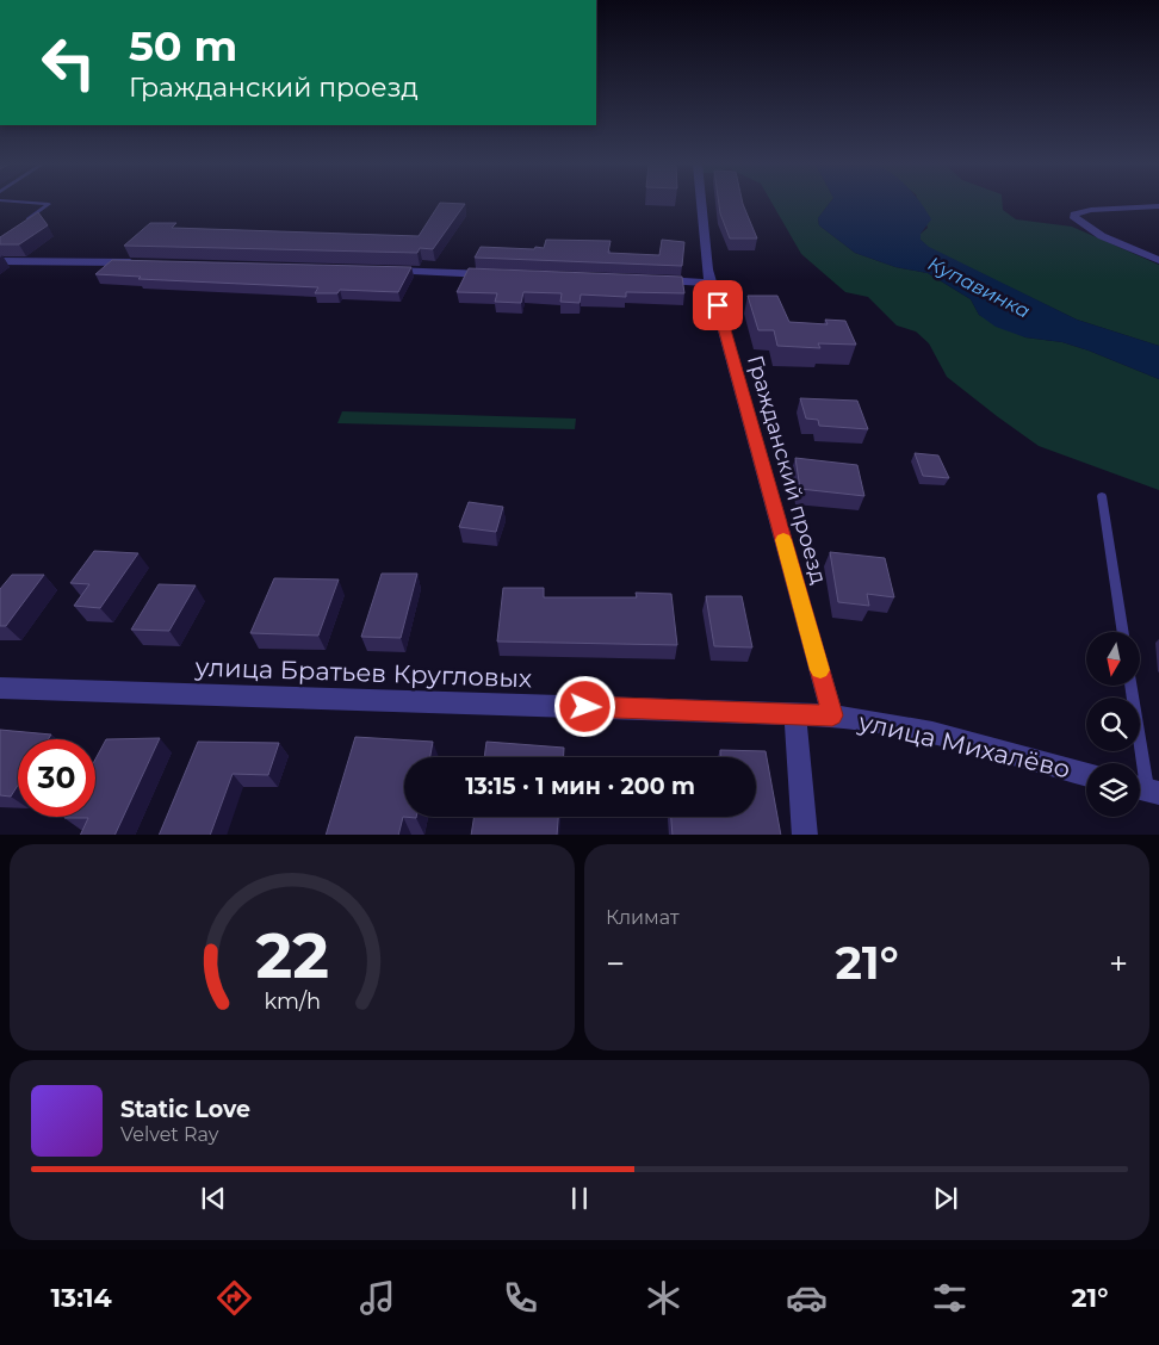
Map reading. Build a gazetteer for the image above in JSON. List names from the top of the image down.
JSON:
{
  "streets": {
    "street": ["Гражданский проезд", "улица Братьев Кругловых", "улица Михалёво"]
  },
  "crossings": [
    ["Гражданский проезд", "улица Братьев Кругловых"],
    ["Гражданский проезд", "улица Михалёво"],
    ["улица Братьев Кругловых", "улица Михалёво"]
  ],
  "water": ["Купавинка"],
  "north": "bottom",
  "page": {
    "turn": ["50 m", "Гражданский проезд"],
    "limit": "30",
    "trip": "13:15 · 1 мин · 200 m",
    "tile": "Климат",
    "heat": ["−", "21°", "+"],
    "song": ["Static Love", "Velvet Ray"],
    "tabs": ["13:14", "21°"],
    "gauge": ["22", "km/h"]
  }
}
